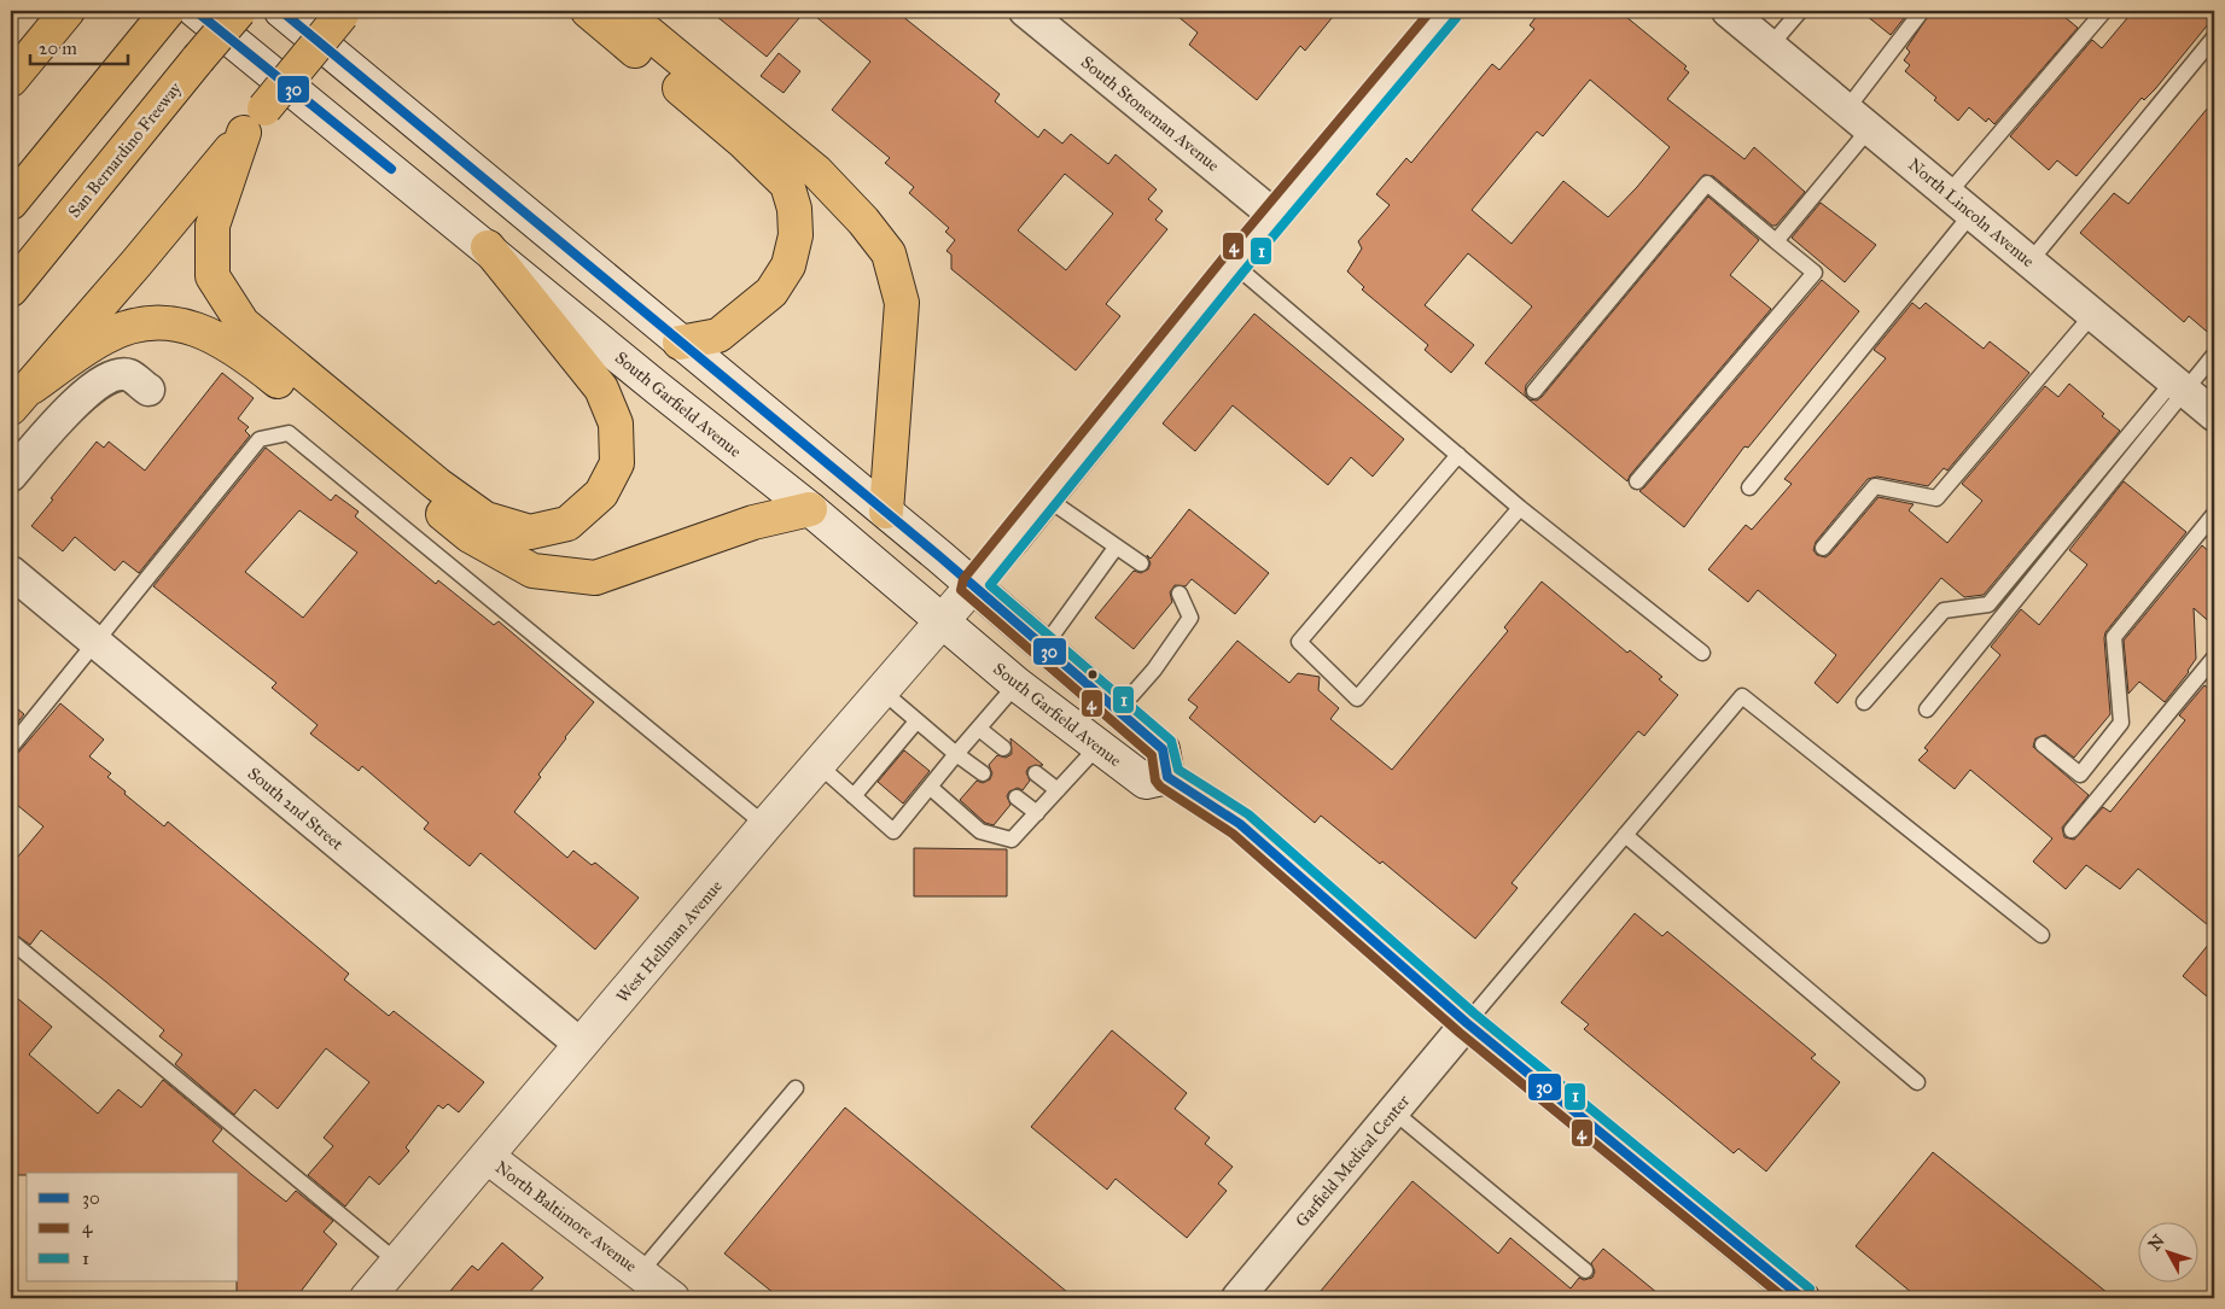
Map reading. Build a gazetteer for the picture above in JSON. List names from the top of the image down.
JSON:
{
  "streets": {
    "highway": ["San Bernardino Freeway"],
    "main road": ["South Garfield Avenue", "West Hellman Avenue", "North Baltimore Avenue"],
    "street": [
      "South Stoneman Avenue",
      "North Lincoln Avenue",
      "South 2nd Street",
      "Garfield Medical Center"
    ]
  },
  "crossings": [
    ["South Stoneman Avenue", "West Hellman Avenue"],
    ["South Garfield Avenue", "West Hellman Avenue"],
    ["South 2nd Street", "West Hellman Avenue"],
    ["West Hellman Avenue", "North Baltimore Avenue"]
  ],
  "lines": ["transit line 30", "transit line 4", "transit line 1"],
  "legend": ["30", "4", "1"],
  "scale_bar": "20 m",
  "north": "top left"
}
